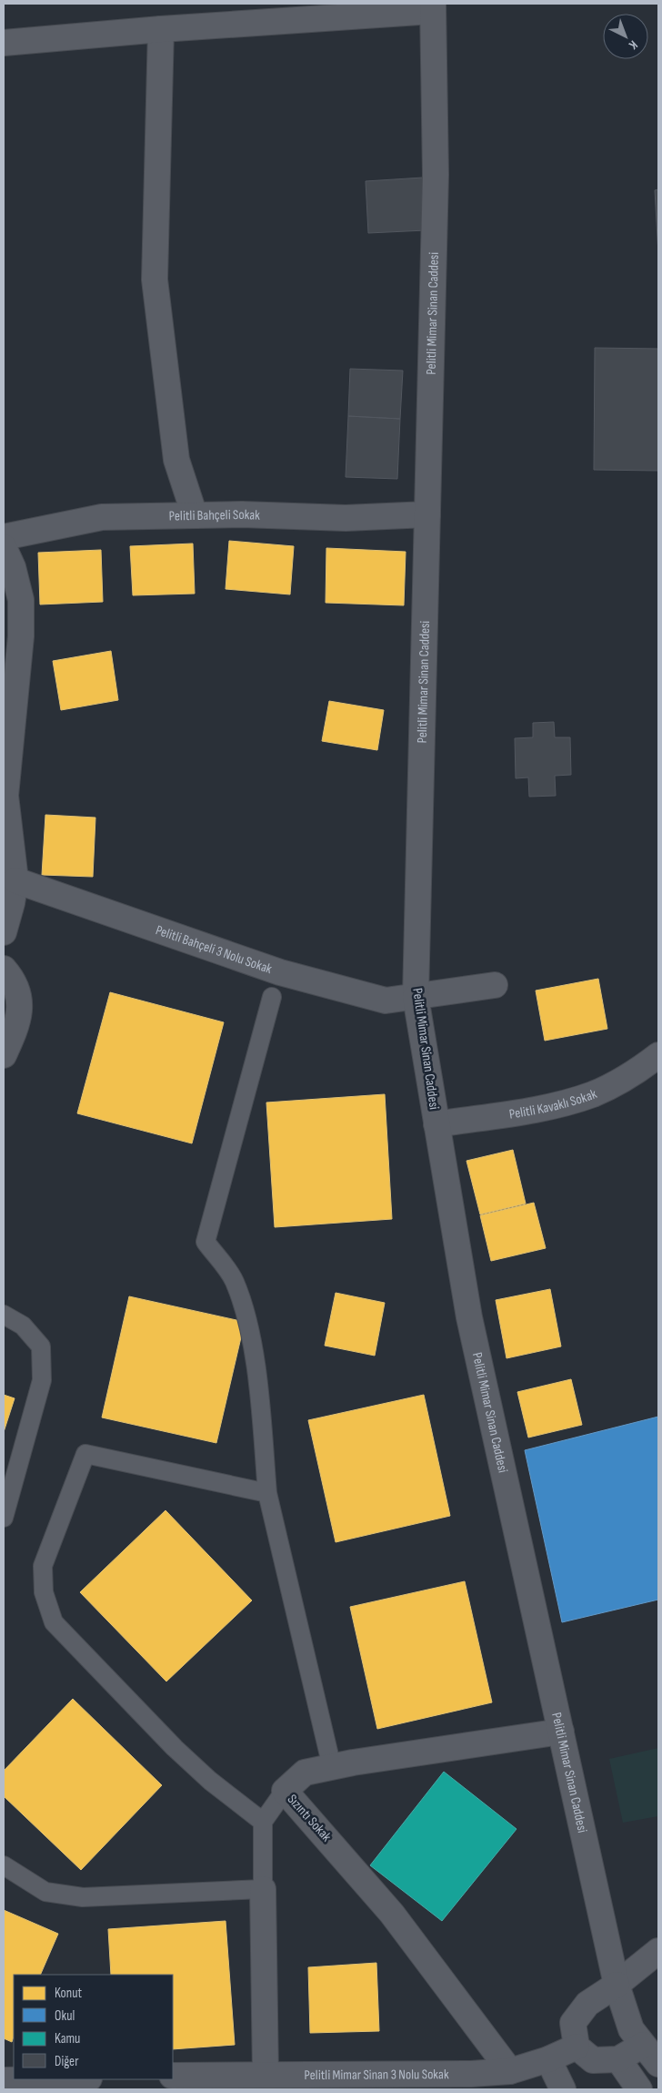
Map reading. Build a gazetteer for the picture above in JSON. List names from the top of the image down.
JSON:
{
  "streets": {
    "street": [
      "Pelitli Mimar Sinan Caddesi",
      "Pelitli Bahçeli Sokak",
      "Pelitli Bahçeli 3 Nolu Sokak",
      "Pelitli Kavaklı Sokak",
      "Sızıntı Sokak",
      "Pelitli Mimar Sinan 3 Nolu Sokak"
    ]
  },
  "crossings": [
    ["Pelitli Mimar Sinan Caddesi", "Pelitli Bahçeli Sokak"],
    ["Pelitli Mimar Sinan Caddesi", "Pelitli Bahçeli 3 Nolu Sokak"],
    ["Pelitli Mimar Sinan Caddesi", "Pelitli Kavaklı Sokak"],
    ["Pelitli Mimar Sinan Caddesi", "Sızıntı Sokak"],
    ["Sızıntı Sokak", "Pelitli Mimar Sinan 3 Nolu Sokak"]
  ],
  "legend": [
    "Konut",
    "Okul",
    "Kamu",
    "Diğer"
  ],
  "north": "bottom right"
}
